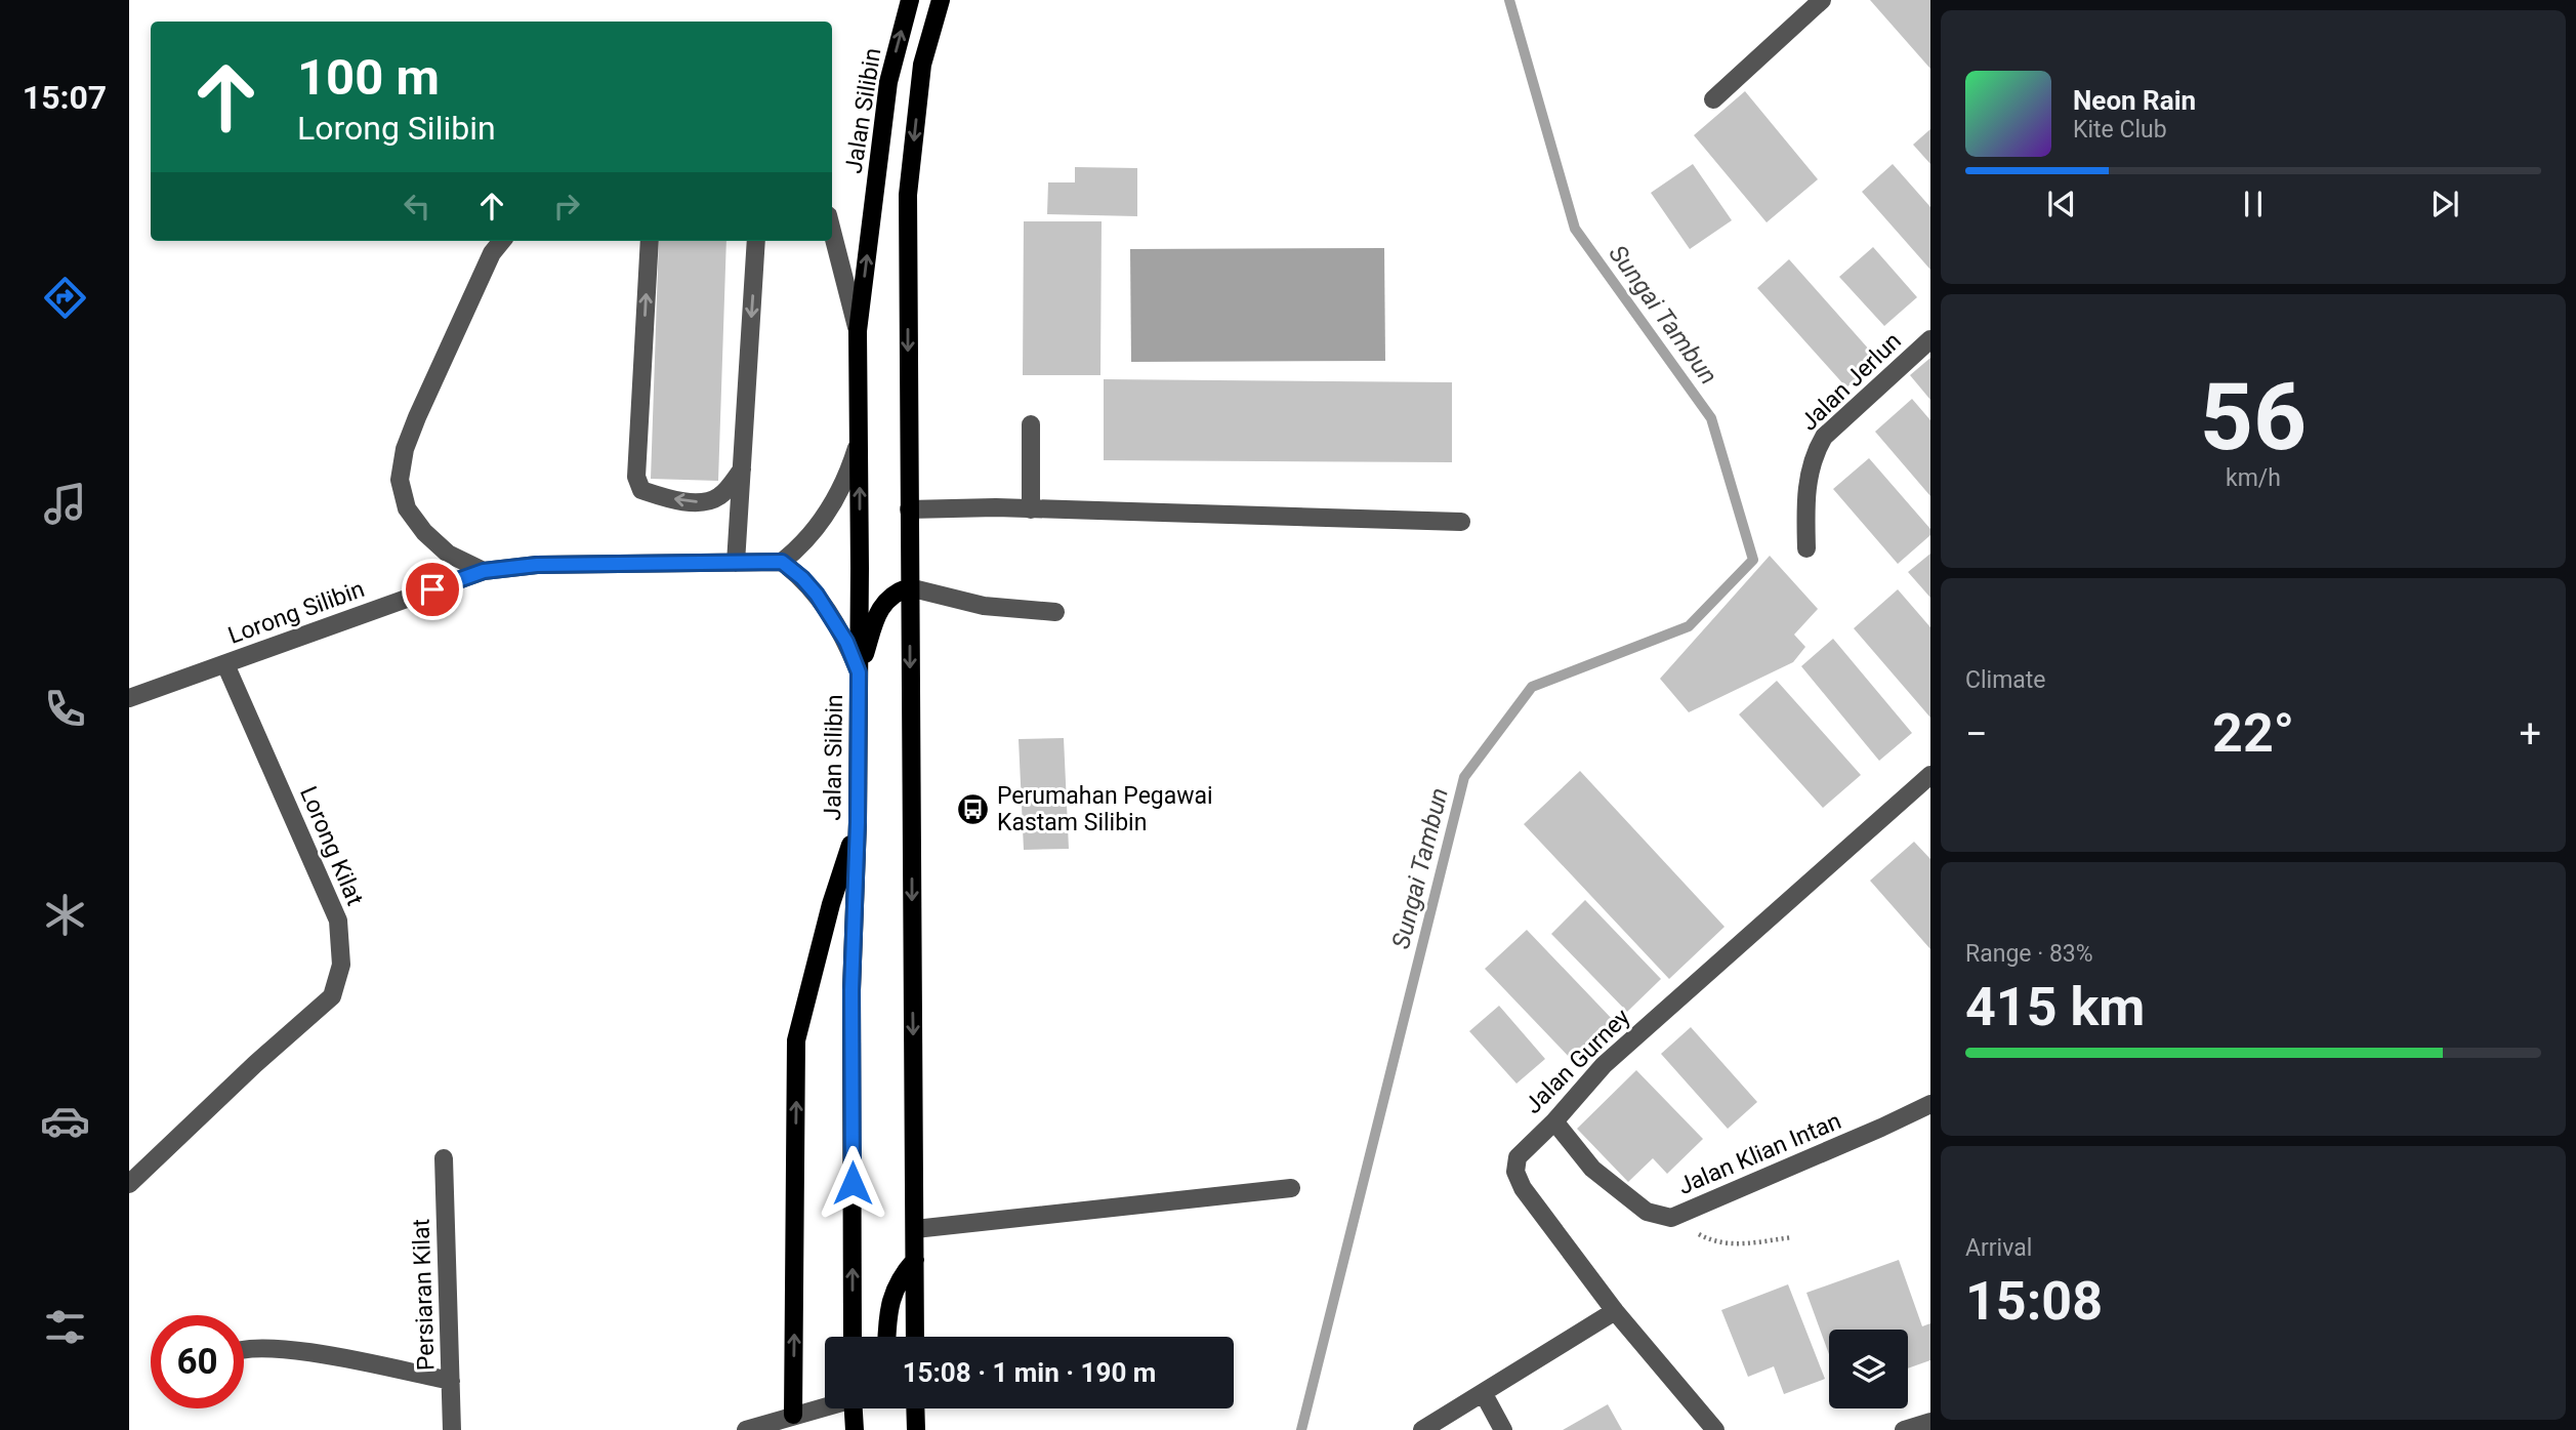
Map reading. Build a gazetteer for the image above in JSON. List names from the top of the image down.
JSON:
{
  "streets": {
    "main road": ["Jalan Silibin"],
    "street": [
      "Jalan Jerlun",
      "Lorong Silibin",
      "Lorong Kilat",
      "Jalan Gurney",
      "Jalan Klian Intan",
      "Persiaran Kilat"
    ]
  },
  "crossings": [
    ["Lorong Silibin", "Lorong Kilat"],
    ["Jalan Gurney", "Jalan Klian Intan"]
  ],
  "water": ["Sungai Tambun"],
  "places": {
    "bus stop": ["Perumahan Pegawai Kastam Silibin"]
  },
  "page": {
    "tabs": "15:07",
    "turn": ["100 m", "Lorong Silibin"],
    "song": ["Neon Rain", "Kite Club"],
    "tile": [
      ["56", "km/h"],
      "Climate",
      ["Range · 83%", "415 km"],
      ["Arrival", "15:08"]
    ],
    "heat": ["−", "22°", "+"],
    "limit": "60",
    "trip": "15:08 · 1 min · 190 m"
  }
}
